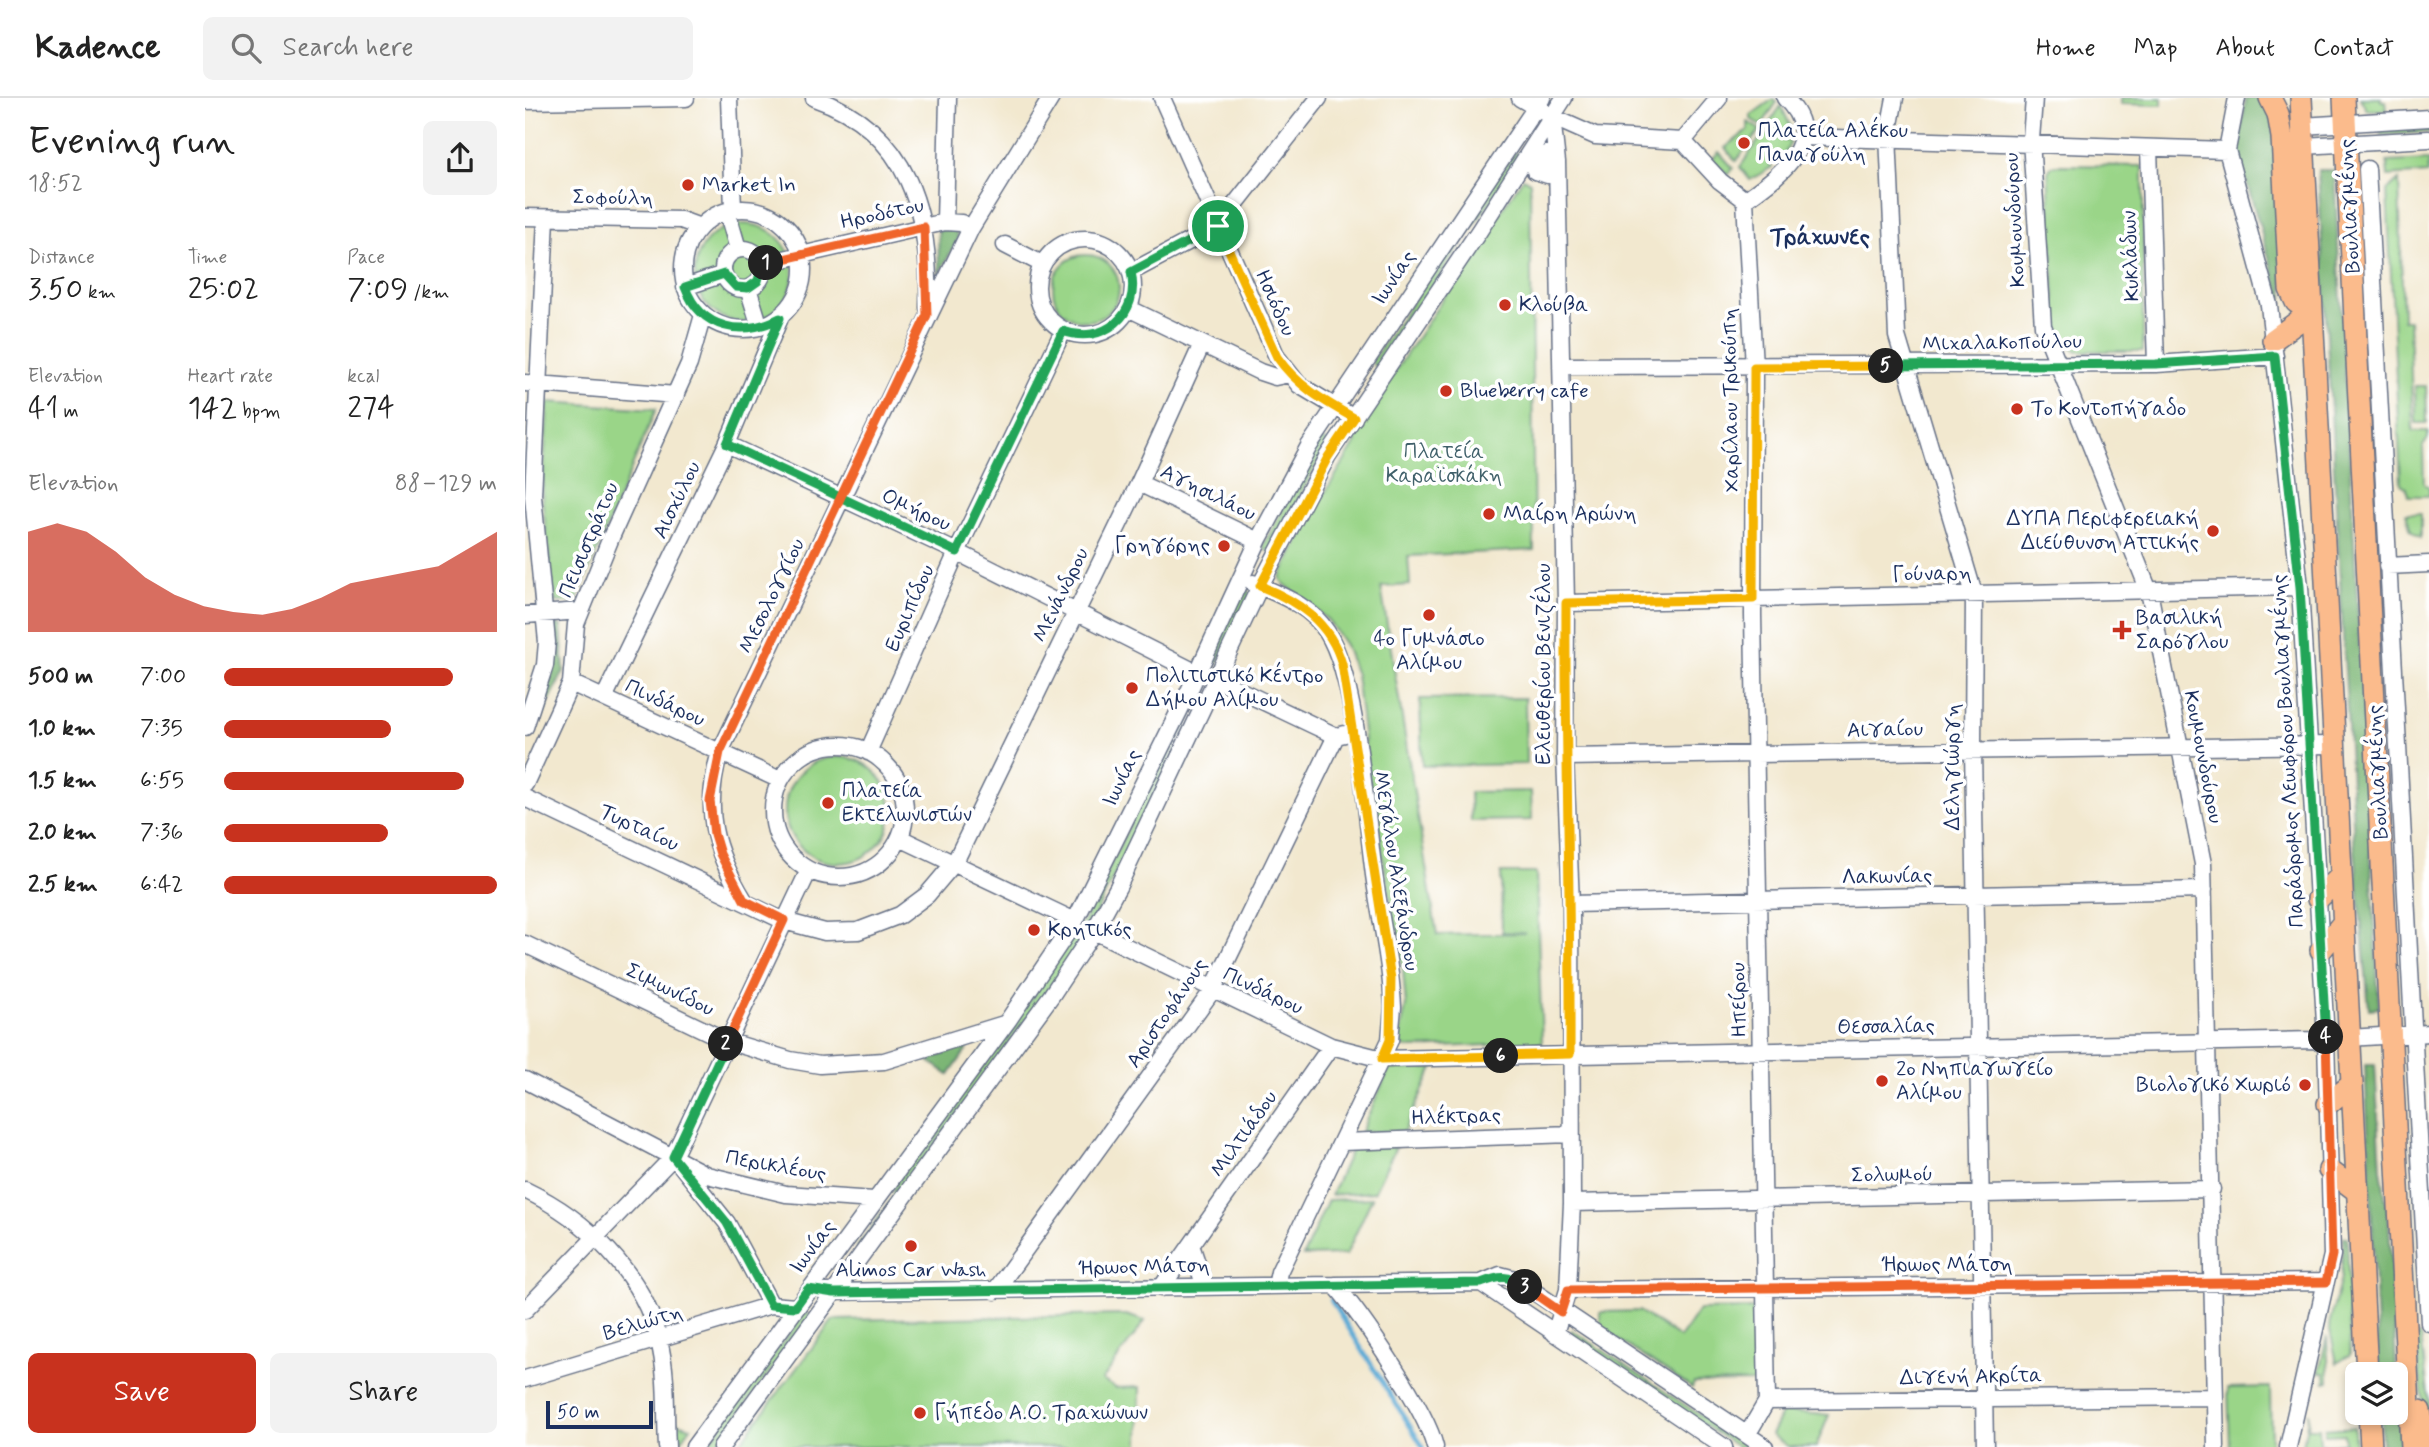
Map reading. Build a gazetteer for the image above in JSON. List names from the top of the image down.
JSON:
{
  "streets": {
    "main road": ["Βουλιαγμένης"],
    "street": [
      "Σοφούλη",
      "Ηροδότου",
      "Κουμουνδούρου",
      "Κυκλάδων",
      "Ιωνίας",
      "Ησιόδου",
      "Μιχαλακοπούλου",
      "Χαρίλαου Τρικούπη",
      "Αγησιλάου",
      "Αισχύλου",
      "Ομήρου",
      "Πεισιστράτου",
      "Γούναρη",
      "Μενάνδρου",
      "Μεσολογγίου",
      "Ευριπίδου",
      "Ελευθερίου Βενιζέλου",
      "Πινδάρου",
      "Αιγαίου",
      "Παράδρομος Λεωφόρου Βουλιαγμένης",
      "Δεληγιώργη",
      "Τυρταίου",
      "Μεγάλου Αλεξάνδρου",
      "Λακωνίας",
      "Σιμωνίδου",
      "Ηπείρου",
      "Αριστοφάνους",
      "Θεσσαλίας",
      "Ηλέκτρας",
      "Μιλτιάδου",
      "Περικλέους",
      "Σολωμού",
      "Ήρωος Μάτση",
      "Βελιώτη",
      "Διγενή Ακρίτα"
    ]
  },
  "crossings": [
    ["Βουλιαγμένης", "Αιγαίου"],
    ["Βουλιαγμένης", "Θεσσαλίας"],
    ["Ηροδότου", "Αισχύλου"],
    ["Ηροδότου", "Μεσολογγίου"],
    ["Κουμουνδούρου", "Μιχαλακοπούλου"],
    ["Κουμουνδούρου", "Γούναρη"],
    ["Κουμουνδούρου", "Αιγαίου"],
    ["Κουμουνδούρου", "Λακωνίας"],
    ["Κουμουνδούρου", "Θεσσαλίας"],
    ["Κουμουνδούρου", "Σολωμού"],
    ["Κουμουνδούρου", "Ήρωος Μάτση"],
    ["Κουμουνδούρου", "Διγενή Ακρίτα"],
    ["Κυκλάδων", "Μιχαλακοπούλου"],
    ["Ιωνίας", "Ησιόδου"],
    ["Ιωνίας", "Αγησιλάου"],
    ["Ιωνίας", "Ομήρου"],
    ["Ιωνίας", "Ελευθερίου Βενιζέλου"],
    ["Ιωνίας", "Πινδάρου"],
    ["Ιωνίας", "Μεγάλου Αλεξάνδρου"],
    ["Ιωνίας", "Σιμωνίδου"],
    ["Ιωνίας", "Περικλέους"],
    ["Ιωνίας", "Ήρωος Μάτση"],
    ["Μιχαλακοπούλου", "Χαρίλαου Τρικούπη"],
    ["Μιχαλακοπούλου", "Ελευθερίου Βενιζέλου"],
    ["Μιχαλακοπούλου", "Παράδρομος Λεωφόρου Βουλιαγμένης"],
    ["Μιχαλακοπούλου", "Δεληγιώργη"],
    ["Χαρίλαου Τρικούπη", "Γούναρη"],
    ["Χαρίλαου Τρικούπη", "Ηπείρου"],
    ["Αγησιλάου", "Μενάνδρου"],
    ["Αισχύλου", "Ομήρου"],
    ["Αισχύλου", "Πινδάρου"],
    ["Ομήρου", "Μενάνδρου"],
    ["Ομήρου", "Μεσολογγίου"],
    ["Ομήρου", "Ευριπίδου"],
    ["Πεισιστράτου", "Πινδάρου"],
    ["Γούναρη", "Ελευθερίου Βενιζέλου"],
    ["Γούναρη", "Παράδρομος Λεωφόρου Βουλιαγμένης"],
    ["Γούναρη", "Δεληγιώργη"],
    ["Γούναρη", "Ηπείρου"],
    ["Μενάνδρου", "Τυρταίου"],
    ["Μεσολογγίου", "Πινδάρου"],
    ["Μεσολογγίου", "Τυρταίου"],
    ["Ευριπίδου", "Πινδάρου"],
    ["Ελευθερίου Βενιζέλου", "Αιγαίου"],
    ["Ελευθερίου Βενιζέλου", "Λακωνίας"],
    ["Ελευθερίου Βενιζέλου", "Θεσσαλίας"],
    ["Ελευθερίου Βενιζέλου", "Ηλέκτρας"],
    ["Ελευθερίου Βενιζέλου", "Σολωμού"],
    ["Ελευθερίου Βενιζέλου", "Ήρωος Μάτση"],
    ["Πινδάρου", "Μεγάλου Αλεξάνδρου"],
    ["Πινδάρου", "Αριστοφάνους"],
    ["Πινδάρου", "Θεσσαλίας"],
    ["Πινδάρου", "Μιλτιάδου"],
    ["Αιγαίου", "Παράδρομος Λεωφόρου Βουλιαγμένης"],
    ["Αιγαίου", "Δεληγιώργη"],
    ["Αιγαίου", "Ηπείρου"],
    ["Παράδρομος Λεωφόρου Βουλιαγμένης", "Θεσσαλίας"],
    ["Παράδρομος Λεωφόρου Βουλιαγμένης", "Ήρωος Μάτση"],
    ["Δεληγιώργη", "Λακωνίας"],
    ["Δεληγιώργη", "Θεσσαλίας"],
    ["Δεληγιώργη", "Σολωμού"],
    ["Δεληγιώργη", "Ήρωος Μάτση"],
    ["Δεληγιώργη", "Διγενή Ακρίτα"],
    ["Μεγάλου Αλεξάνδρου", "Θεσσαλίας"],
    ["Μεγάλου Αλεξάνδρου", "Ηλέκτρας"],
    ["Μεγάλου Αλεξάνδρου", "Ήρωος Μάτση"],
    ["Λακωνίας", "Ηπείρου"],
    ["Ηπείρου", "Θεσσαλίας"],
    ["Ηπείρου", "Σολωμού"],
    ["Ηπείρου", "Ήρωος Μάτση"],
    ["Ηπείρου", "Διγενή Ακρίτα"],
    ["Αριστοφάνους", "Ήρωος Μάτση"],
    ["Μιλτιάδου", "Ήρωος Μάτση"]
  ],
  "districts": ["Τράχωνες"],
  "parks": ["Πλατεία Καραϊσκάκη"],
  "places": {
    "other": [
      "Πλατεία Αλέκου Παναγούλη",
      "Market In",
      "Κλούβα",
      "Blueberry cafe",
      "Το Κοντοπήγαδο",
      "Μαίρη Αρώνη",
      "ΔΥΠΑ Περιφερειακή Διεύθυνση Αττικής",
      "Γρηγόρης",
      "4ο Γυμνάσιο Αλίμου",
      "Πολιτιστικό Κέντρο Δήμου Αλίμου",
      "Πλατεία Εκτελωνιστών",
      "Κρητικός",
      "2ο Νηπιαγωγείο Αλίμου",
      "Βιολογικό Χωριό",
      "Alimos Car Wash",
      "Γήπεδο Α.Ο. Τραχώνων"
    ],
    "health": ["Βασιλική Σαρόγλου"]
  },
  "scale_bar": "50 m",
  "page": {
    "header": "Kadence",
    "search": "Search here",
    "nav": [
      "Home",
      "Map",
      "About",
      "Contact"
    ],
    "heading": ["Evening run", "18:52"],
    "stats": [
      ["Distance", "3.50 km"],
      ["Time", "25:02"],
      ["Pace", "7:09 /km"],
      ["Elevation", "41 m"],
      ["Heart rate", "142 bpm"],
      ["kcal", "274"]
    ],
    "pins": [
      "1",
      "5",
      "4",
      "2",
      "6",
      "3"
    ],
    "chart": ["Elevation", "88–129 m"],
    "list": [
      {
        "name": "500 m",
        "note": "7:00"
      },
      {
        "name": "1.0 km",
        "note": "7:35"
      },
      {
        "name": "1.5 km",
        "note": "6:55"
      },
      {
        "name": "2.0 km",
        "note": "7:36"
      },
      {
        "name": "2.5 km",
        "note": "6:42"
      }
    ],
    "buttons": ["Save", "Share"],
    "scale": "50 m"
  }
}
